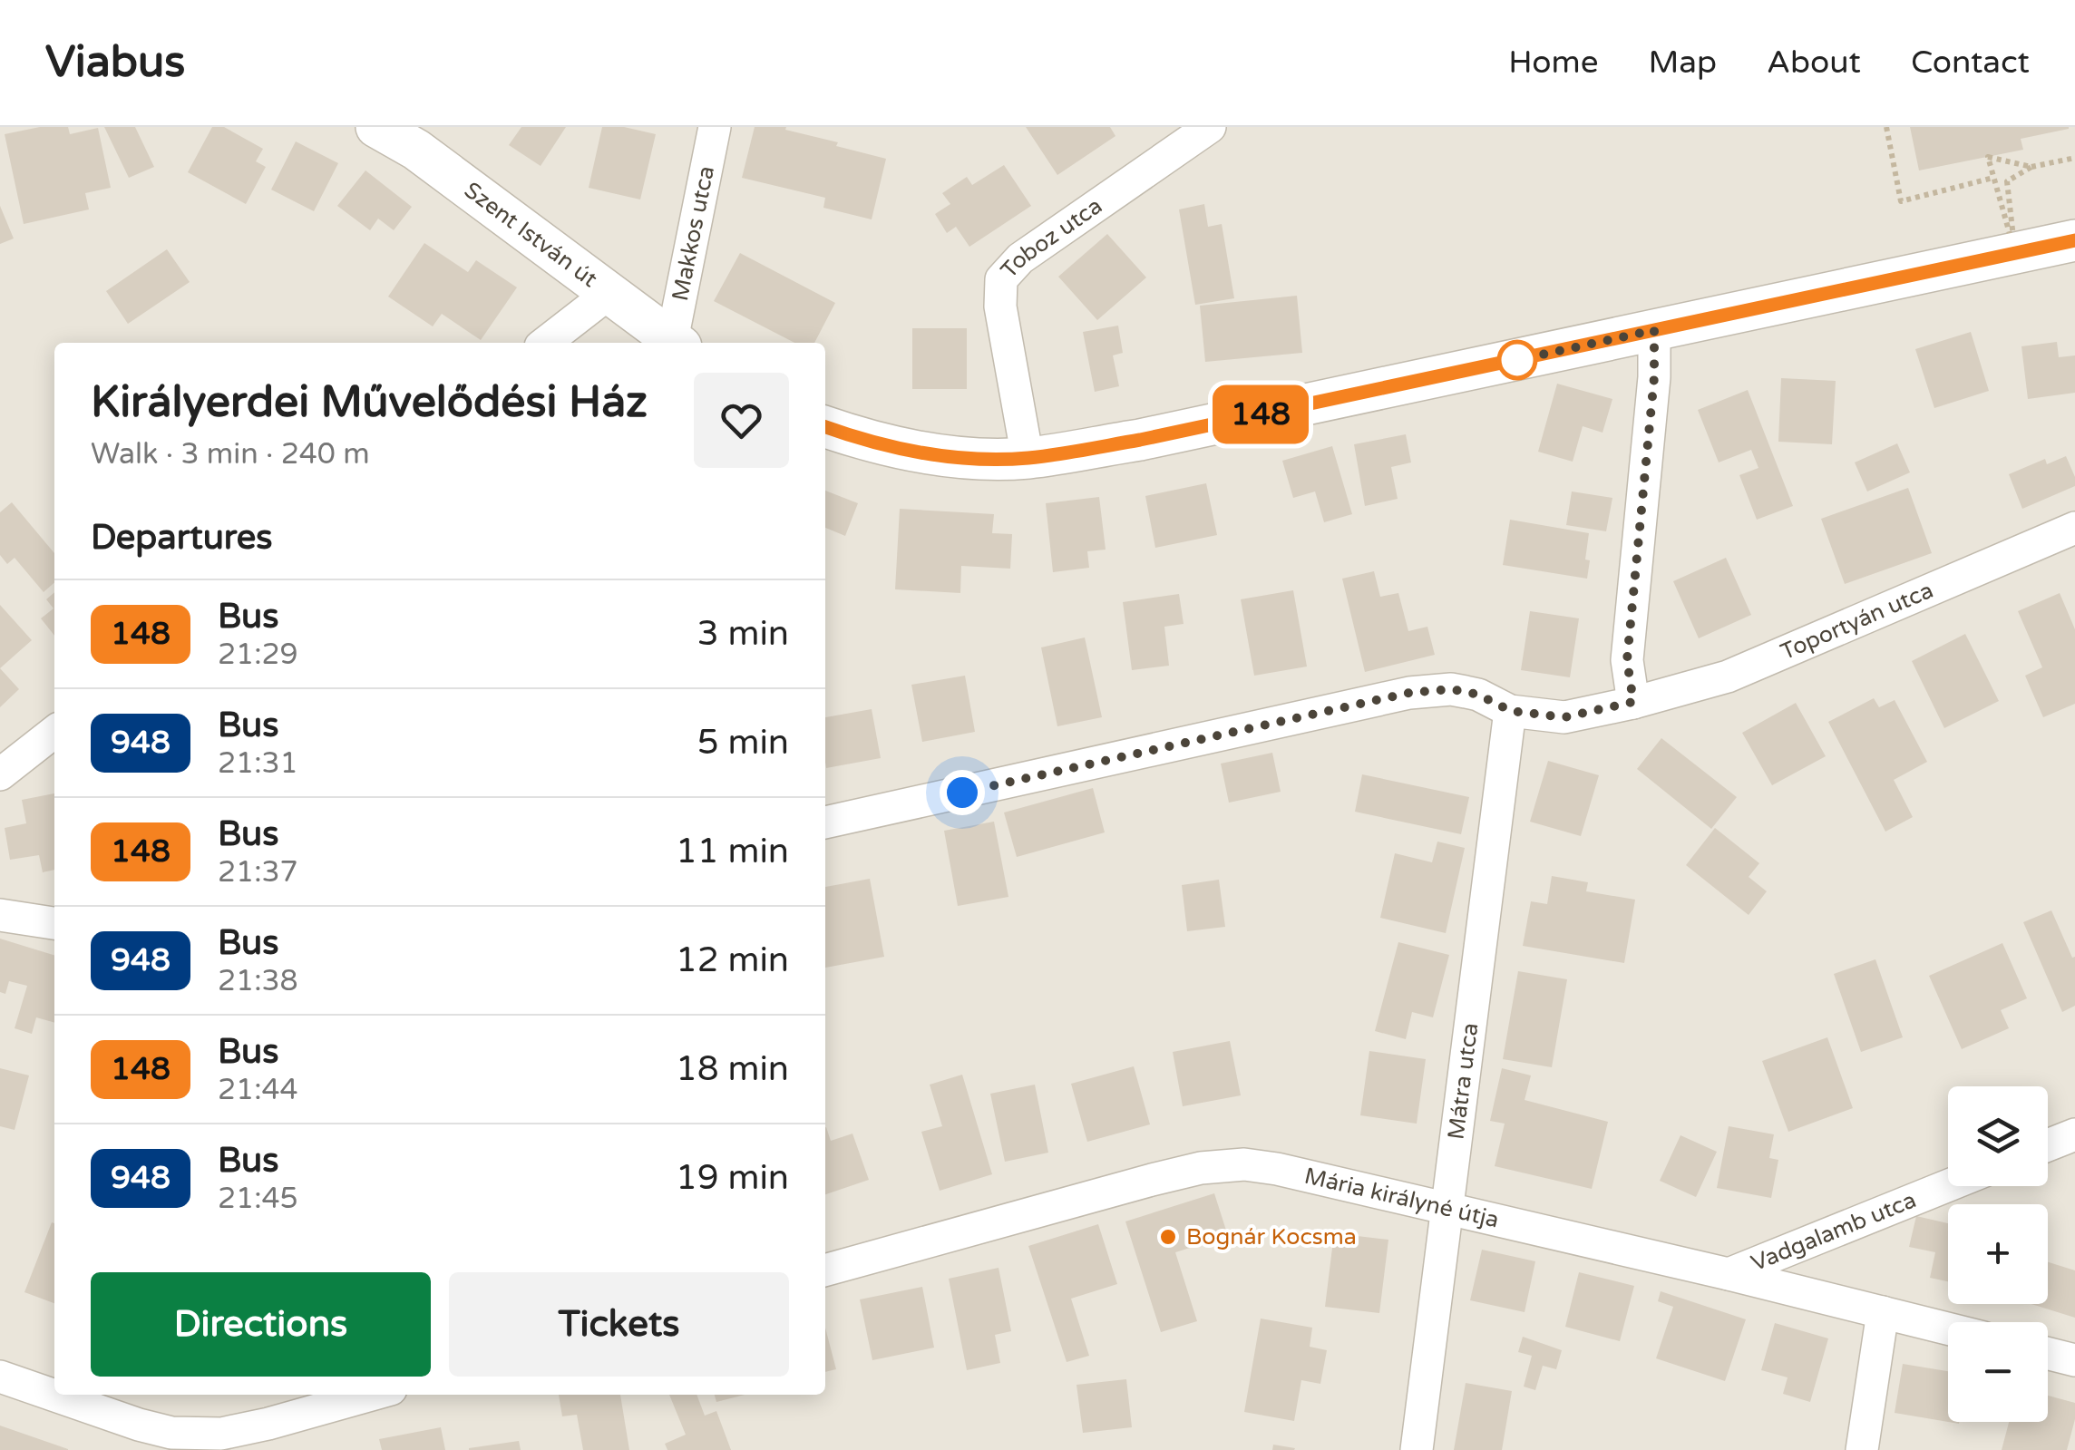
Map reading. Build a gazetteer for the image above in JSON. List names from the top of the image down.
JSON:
{
  "streets": {
    "street": [
      "Szent István út",
      "Makkos utca",
      "Toboz utca",
      "Toportyán utca",
      "Mátra utca",
      "Mária királyné útja",
      "Vadgalamb utca"
    ]
  },
  "crossings": [
    ["Toportyán utca", "Mátra utca"],
    ["Mátra utca", "Mária királyné útja"],
    ["Mária királyné útja", "Vadgalamb utca"]
  ],
  "places": ["Bognár Kocsma"],
  "lines": ["bus line 148"],
  "page": {
    "header": "Viabus",
    "nav": [
      "Home",
      "Map",
      "About",
      "Contact"
    ],
    "on_map": "148",
    "heading": [
      ["Királyerdei Művelődési Ház", "Walk · 3 min · 240 m"],
      "Departures"
    ],
    "list": [
      {
        "mark": "148",
        "name": "Bus",
        "note": "21:29",
        "value": "3 min"
      },
      {
        "mark": "948",
        "name": "Bus",
        "note": "21:31",
        "value": "5 min"
      },
      {
        "mark": "148",
        "name": "Bus",
        "note": "21:37",
        "value": "11 min"
      },
      {
        "mark": "948",
        "name": "Bus",
        "note": "21:38",
        "value": "12 min"
      },
      {
        "mark": "148",
        "name": "Bus",
        "note": "21:44",
        "value": "18 min"
      },
      {
        "mark": "948",
        "name": "Bus",
        "note": "21:45",
        "value": "19 min"
      }
    ],
    "map_buttons": ["+", "−"],
    "buttons": ["Directions", "Tickets"]
  }
}
